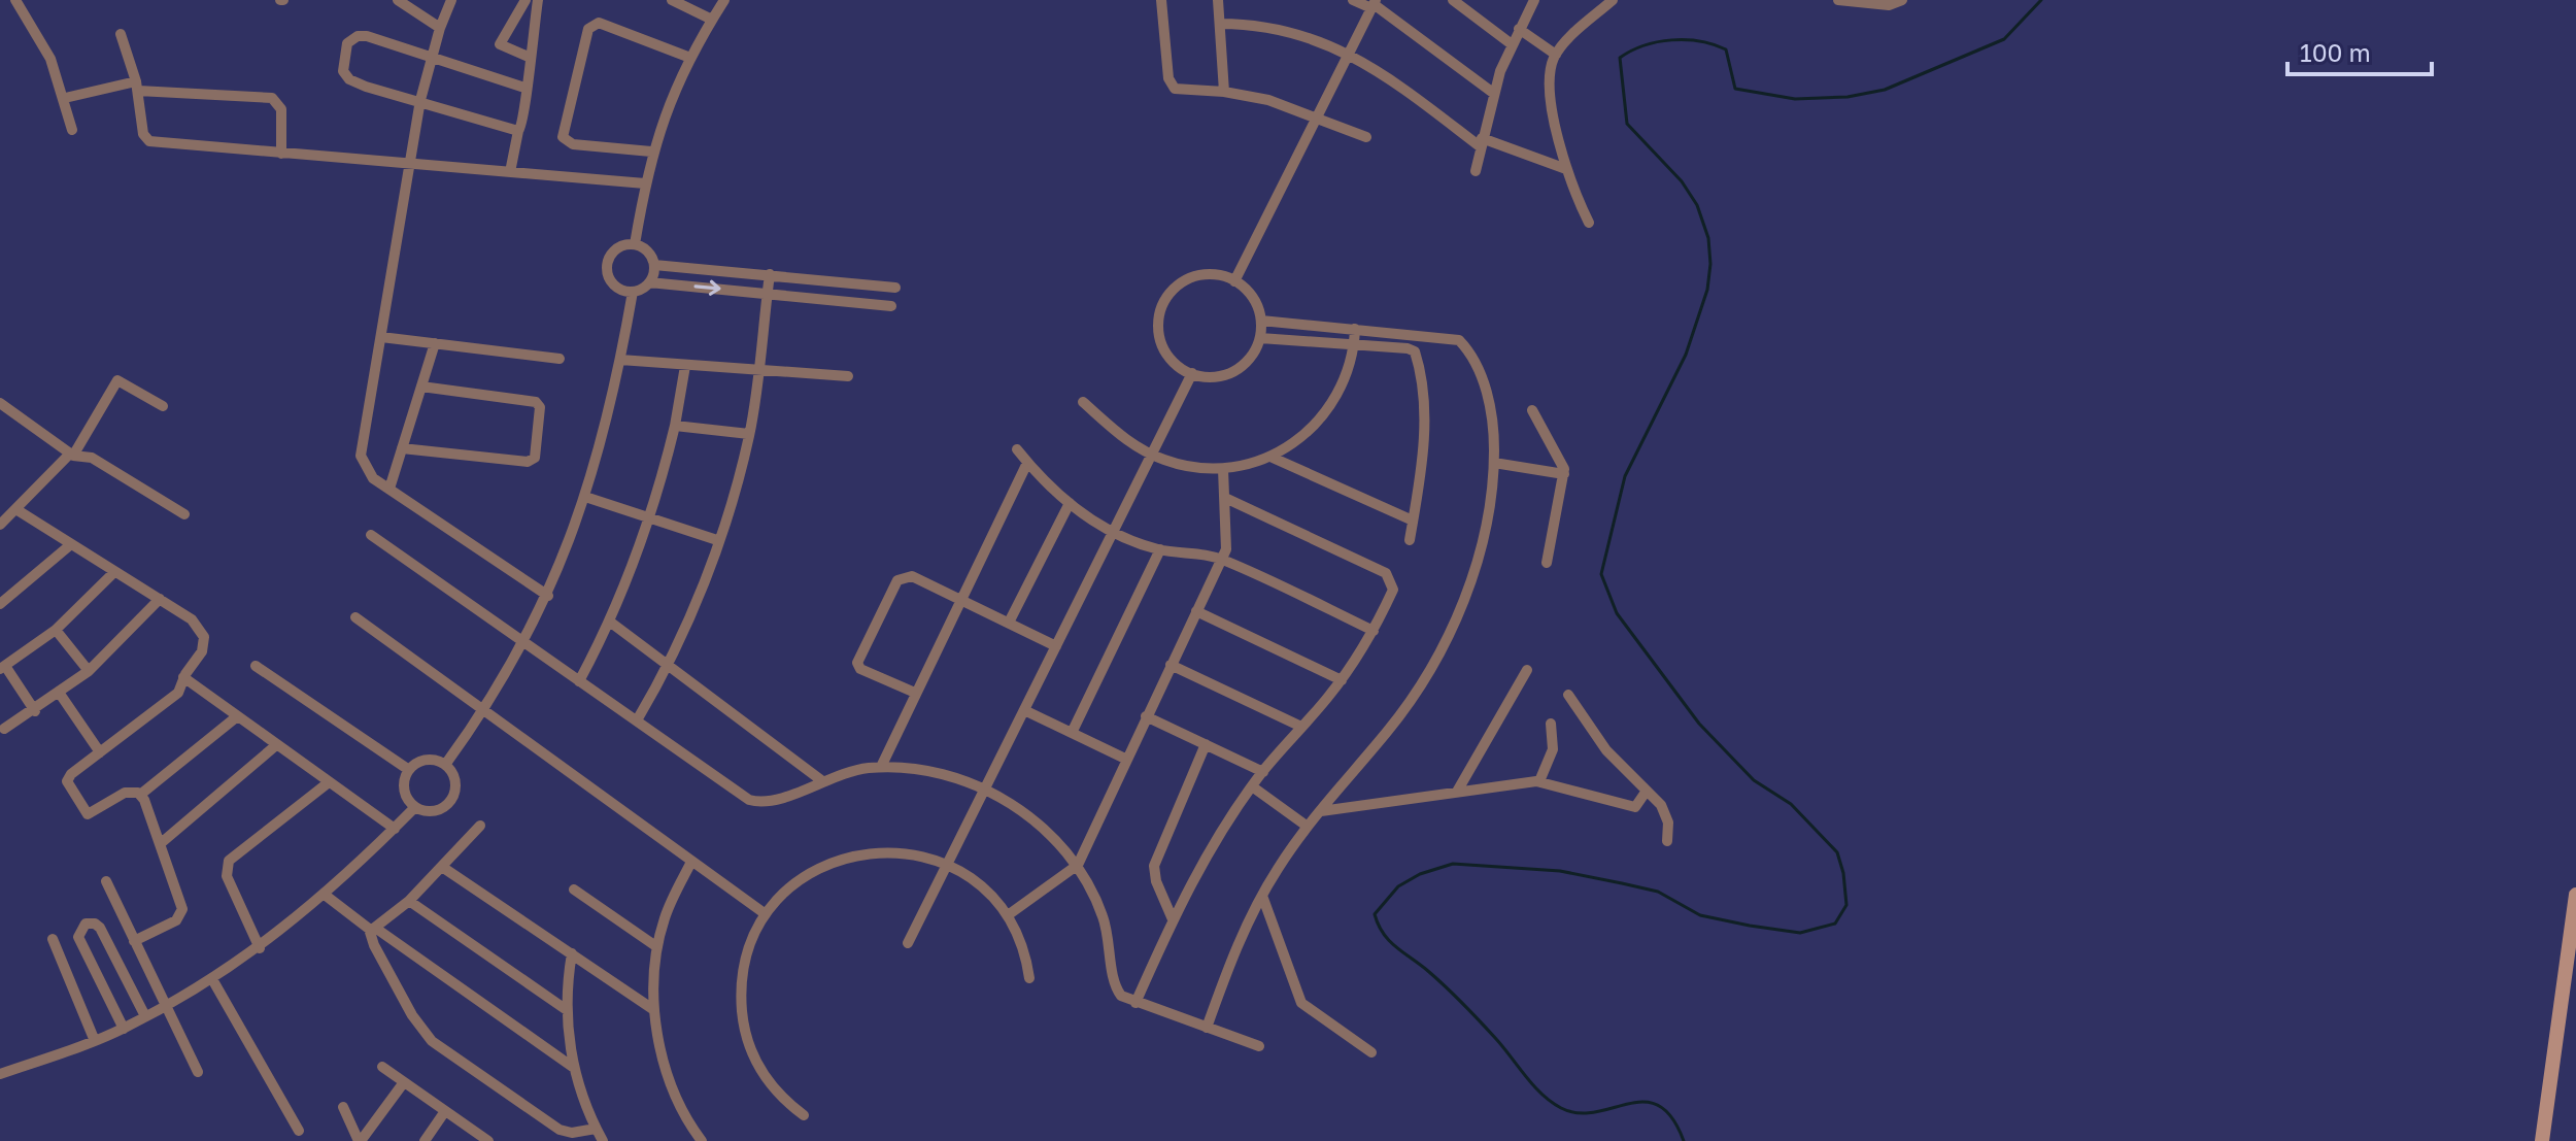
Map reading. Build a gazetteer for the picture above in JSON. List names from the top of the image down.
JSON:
{
  "scale_bar": "100 m"
}
